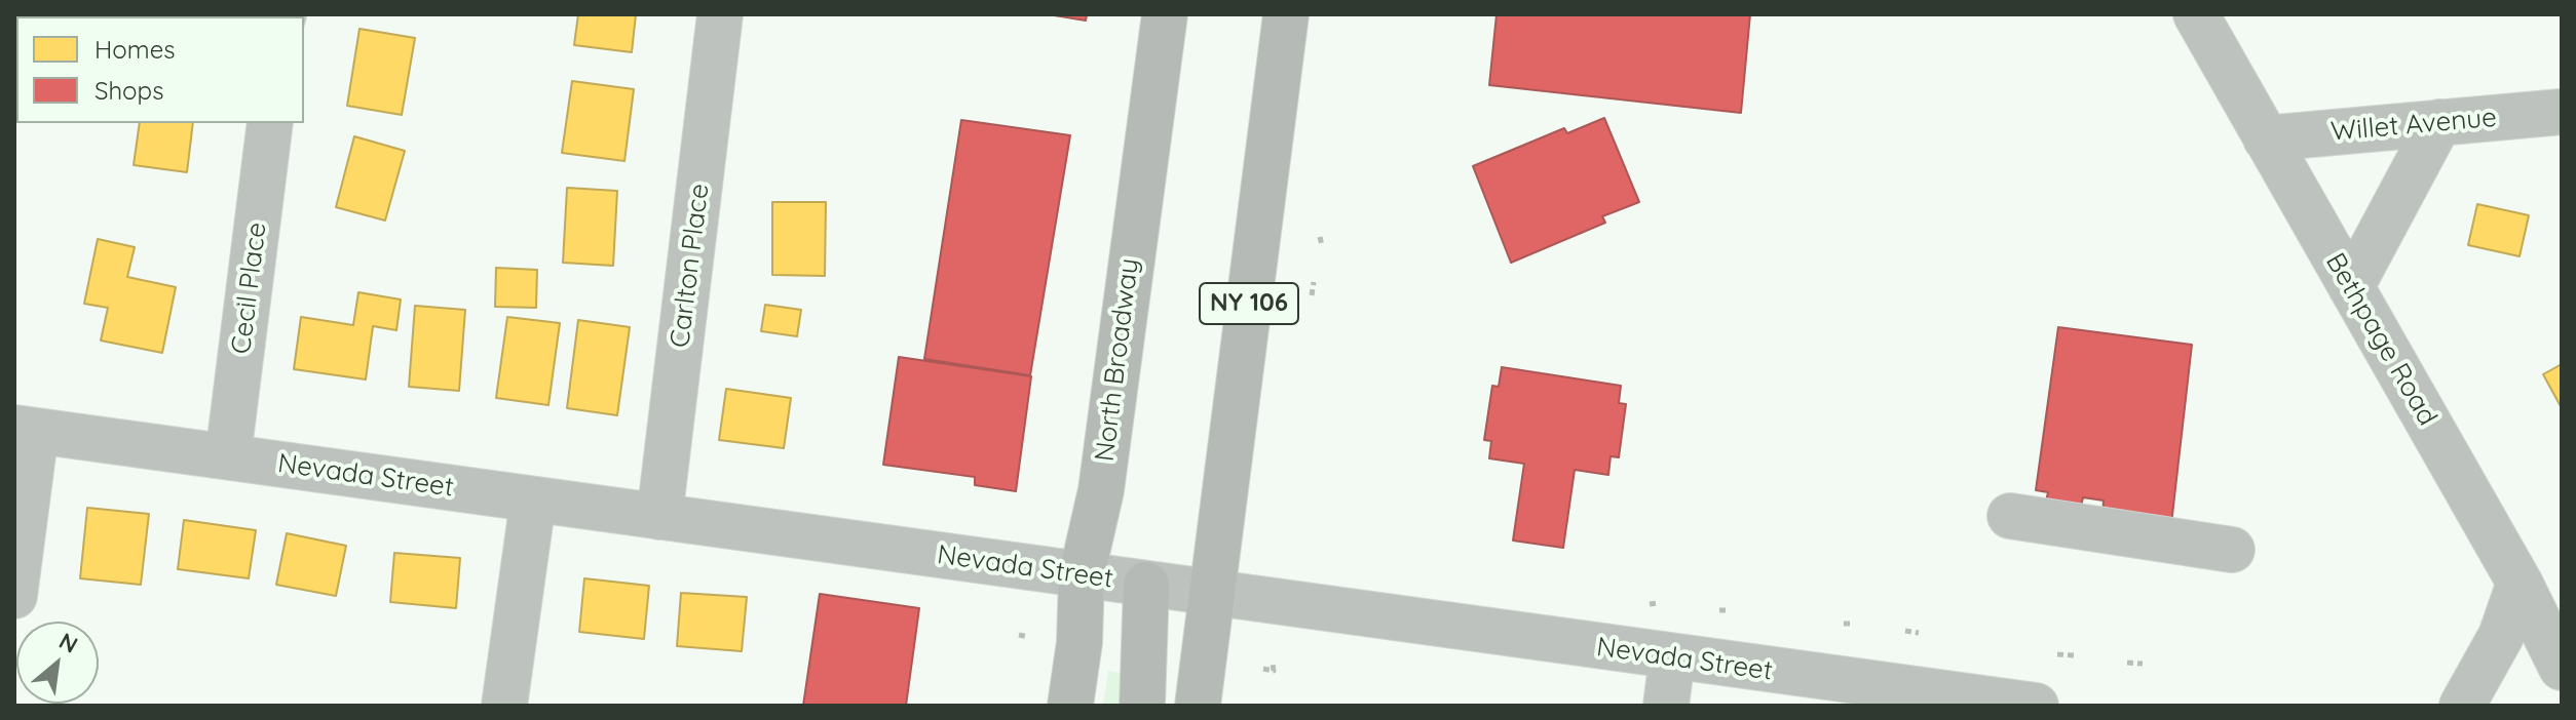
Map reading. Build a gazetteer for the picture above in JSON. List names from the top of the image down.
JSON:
{
  "streets": {
    "main road": ["NY 106", "North Broadway"],
    "street": [
      "Willet Avenue",
      "Carlton Place",
      "Cecil Place",
      "Bethpage Road",
      "Nevada Street"
    ]
  },
  "crossings": [
    ["Willet Avenue", "Bethpage Road"],
    ["Carlton Place", "Nevada Street"],
    ["Cecil Place", "Nevada Street"],
    ["NY 106", "Nevada Street"],
    ["North Broadway", "Nevada Street"]
  ],
  "legend": ["Homes", "Shops"],
  "north": "top right"
}
